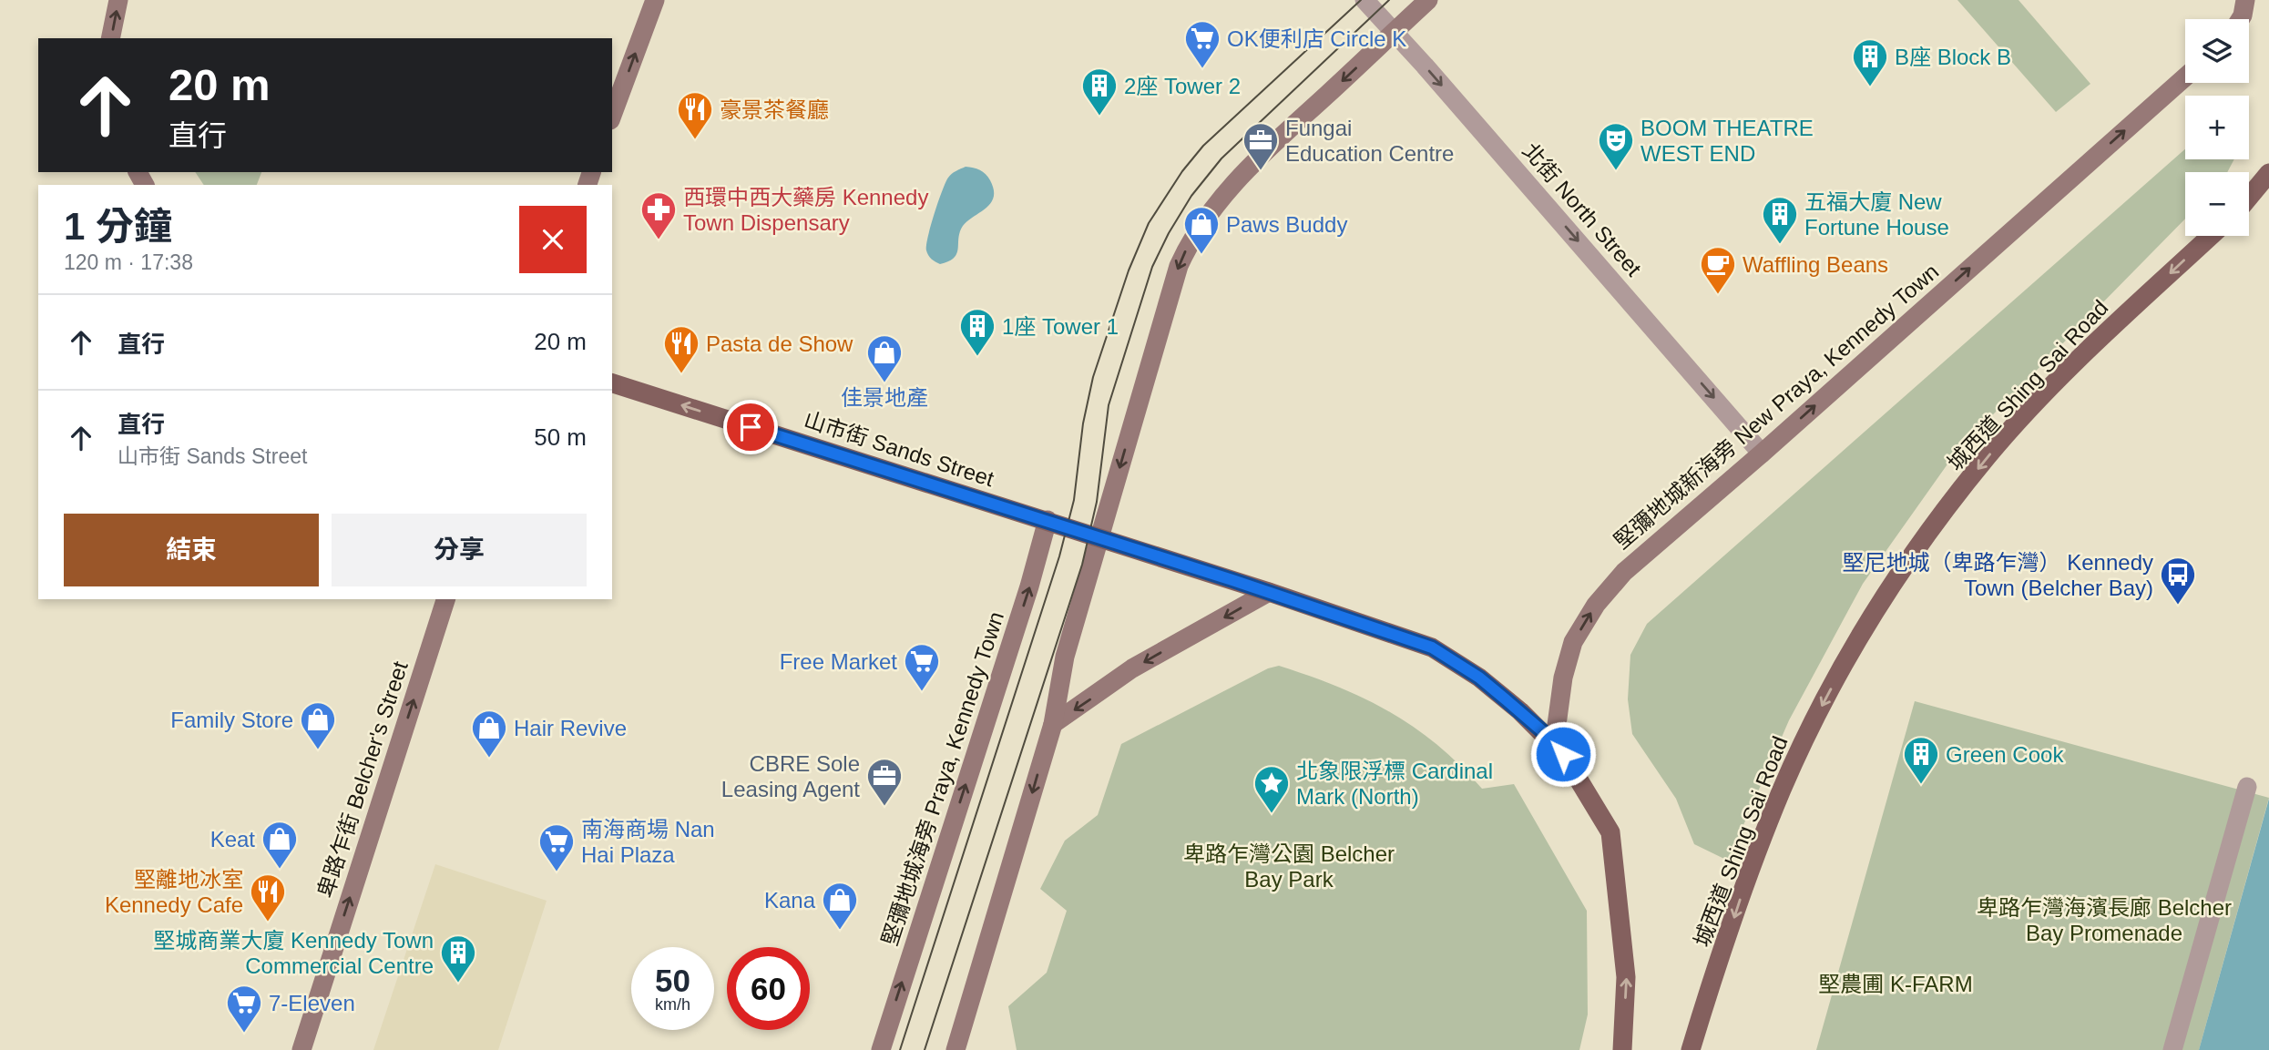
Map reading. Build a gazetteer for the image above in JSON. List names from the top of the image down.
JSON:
{
  "streets": {
    "main road": [
      "城西道 Shing Sai Road",
      "堅彌地城新海旁 New Praya, Kennedy Town",
      "山市街 Sands Street",
      "堅彌地城海旁 Praya, Kennedy Town",
      "卑路乍街 Belcher's Street"
    ],
    "street": ["北街 North Street"]
  },
  "crossings": [
    ["北街 North Street", "堅彌地城新海旁 New Praya, Kennedy Town"],
    ["山市街 Sands Street", "堅彌地城海旁 Praya, Kennedy Town"]
  ],
  "one_way": [
    "北街 North Street",
    "城西道 Shing Sai Road",
    "堅彌地城新海旁 New Praya, Kennedy Town",
    "山市街 Sands Street",
    "卑路乍街 Belcher's Street"
  ],
  "parks": ["卑路乍灣公園 Belcher Bay Park", "卑路乍灣海濱長廊 Belcher Bay Promenade", "堅農圃 K-FARM"],
  "places": {
    "supermarket": [
      "OK便利店 Circle K",
      "Free Market",
      "南海商場 Nan Hai Plaza",
      "7-Eleven"
    ],
    "building": [
      "B座 Block B",
      "2座 Tower 2",
      "五福大廈 New Fortune House",
      "1座 Tower 1",
      "Green Cook",
      "堅城商業大廈 Kennedy Town Commercial Centre"
    ],
    "restaurant": ["豪景茶餐廳", "Pasta de Show", "堅離地冰室 Kennedy Cafe"],
    "office": ["Fungai Education Centre", "CBRE Sole Leasing Agent"],
    "theatre": ["BOOM THEATRE WEST END"],
    "pharmacy": ["西環中西大藥房 Kennedy Town Dispensary"],
    "shop": [
      "Paws Buddy",
      "佳景地產",
      "Family Store",
      "Hair Revive",
      "Keat",
      "Kana"
    ],
    "cafe": ["Waffling Beans"],
    "bus stop": ["堅尼地城（卑路乍灣） Kennedy Town (Belcher Bay)"],
    "place": ["北象限浮標 Cardinal Mark (North)"]
  },
  "page": {
    "map_buttons": ["+", "−"],
    "turn": ["20 m", "直行"],
    "heading": ["1 分鐘", "120 m · 17:38"],
    "list": [
      {
        "name": "直行",
        "value": "20 m"
      },
      {
        "name": "直行",
        "note": "山市街 Sands Street",
        "value": "50 m"
      }
    ],
    "buttons": ["結束", "分享"],
    "speed": "50 km/h",
    "limit": "60"
  }
}
